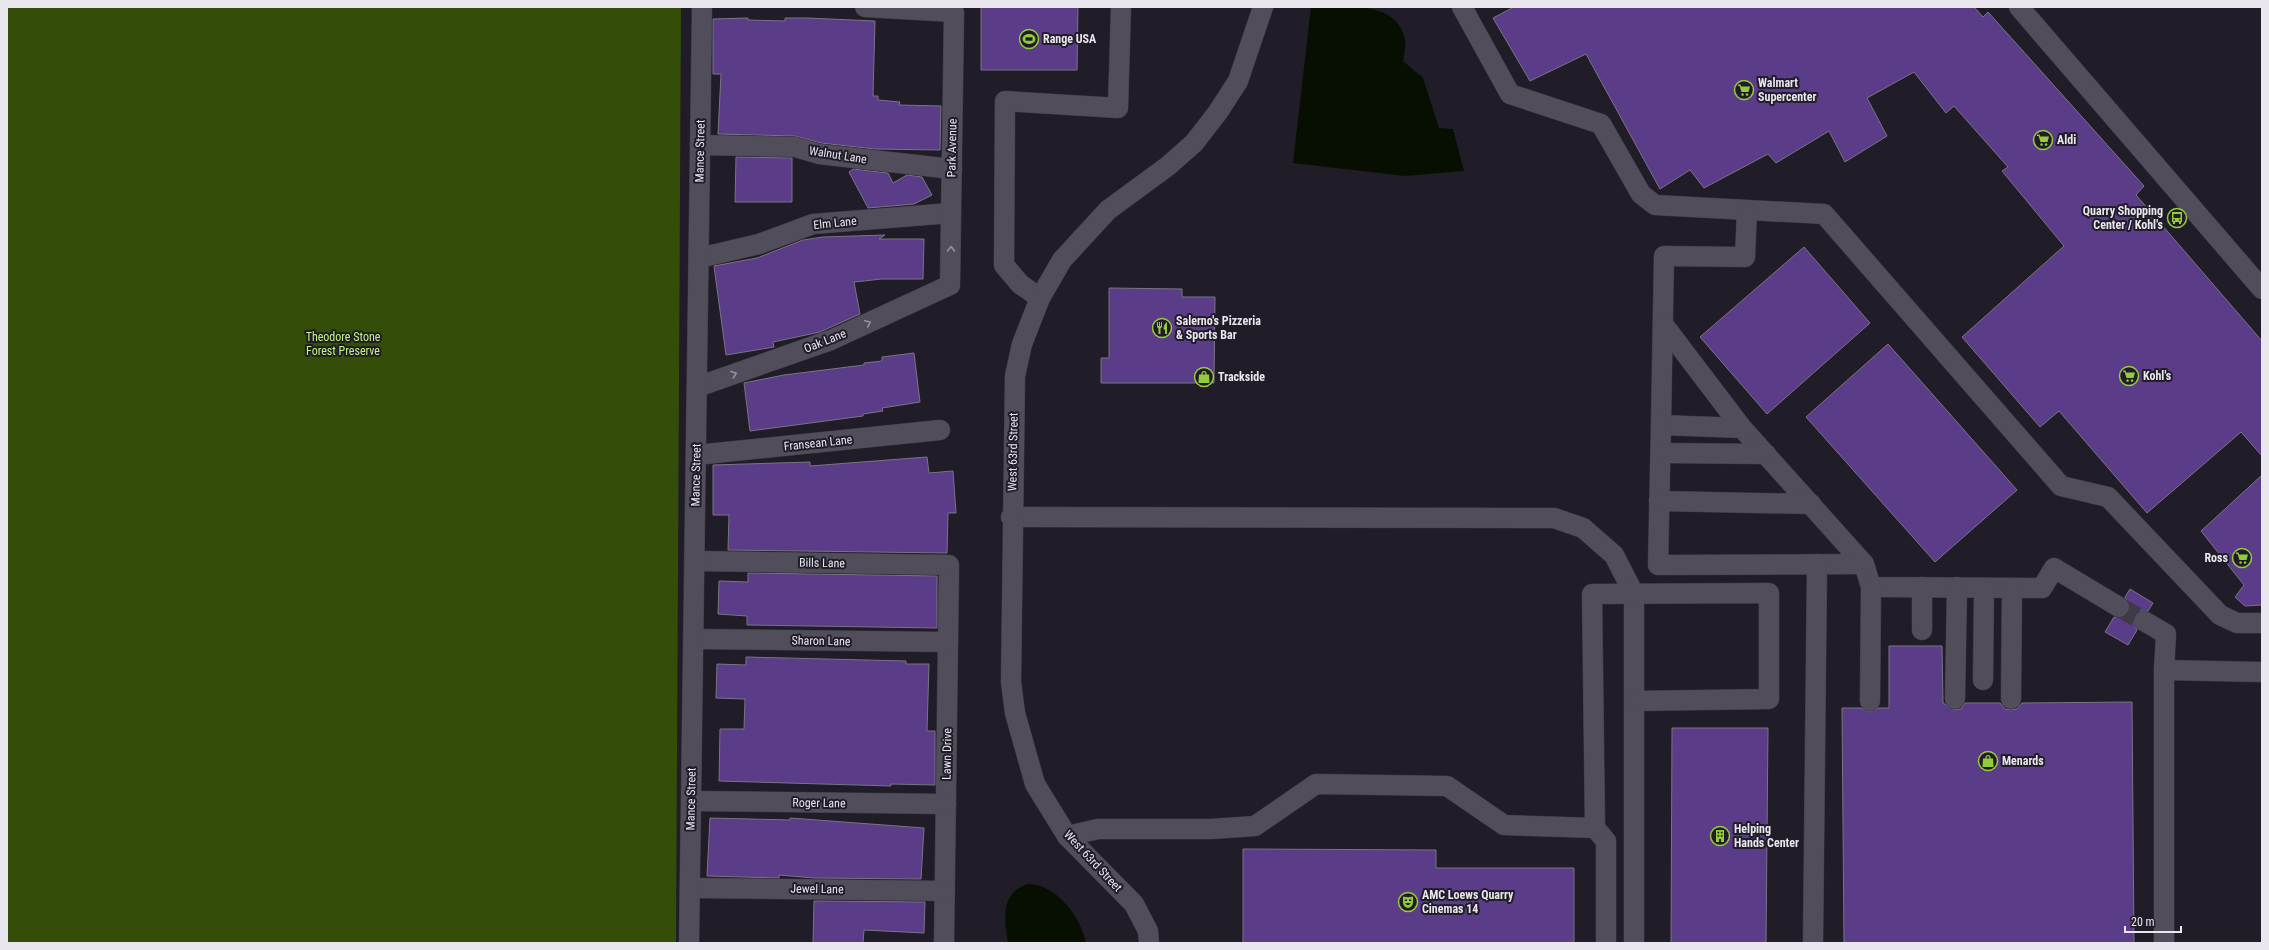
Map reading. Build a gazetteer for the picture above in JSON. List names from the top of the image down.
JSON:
{
  "streets": {
    "street": [
      "Park Avenue",
      "Mance Street",
      "Walnut Lane",
      "Elm Lane",
      "Oak Lane",
      "Fransean Lane",
      "West 63rd Street",
      "Bills Lane",
      "Sharon Lane",
      "Lawn Drive",
      "Roger Lane",
      "Jewel Lane"
    ]
  },
  "crossings": [
    ["Park Avenue", "Walnut Lane"],
    ["Park Avenue", "Elm Lane"],
    ["Park Avenue", "Oak Lane"],
    ["Mance Street", "Walnut Lane"],
    ["Mance Street", "Elm Lane"],
    ["Mance Street", "Oak Lane"],
    ["Mance Street", "Fransean Lane"],
    ["Mance Street", "Bills Lane"],
    ["Mance Street", "Sharon Lane"],
    ["Mance Street", "Roger Lane"],
    ["Mance Street", "Jewel Lane"],
    ["Bills Lane", "Lawn Drive"],
    ["Sharon Lane", "Lawn Drive"],
    ["Lawn Drive", "Roger Lane"],
    ["Lawn Drive", "Jewel Lane"]
  ],
  "one_way": ["Oak Lane"],
  "parks": ["Theodore Stone Forest Preserve"],
  "places": {
    "sports": ["Range USA"],
    "supermarket": [
      "Walmart Supercenter",
      "Aldi",
      "Kohl's",
      "Ross"
    ],
    "bus stop": ["Quarry Shopping Center / Kohl's"],
    "restaurant": ["Salerno's Pizzeria & Sports Bar"],
    "shop": ["Trackside", "Menards"],
    "building": ["Helping Hands Center"],
    "theatre": ["AMC Loews Quarry Cinemas 14"]
  },
  "scale_bar": "20 m"
}
